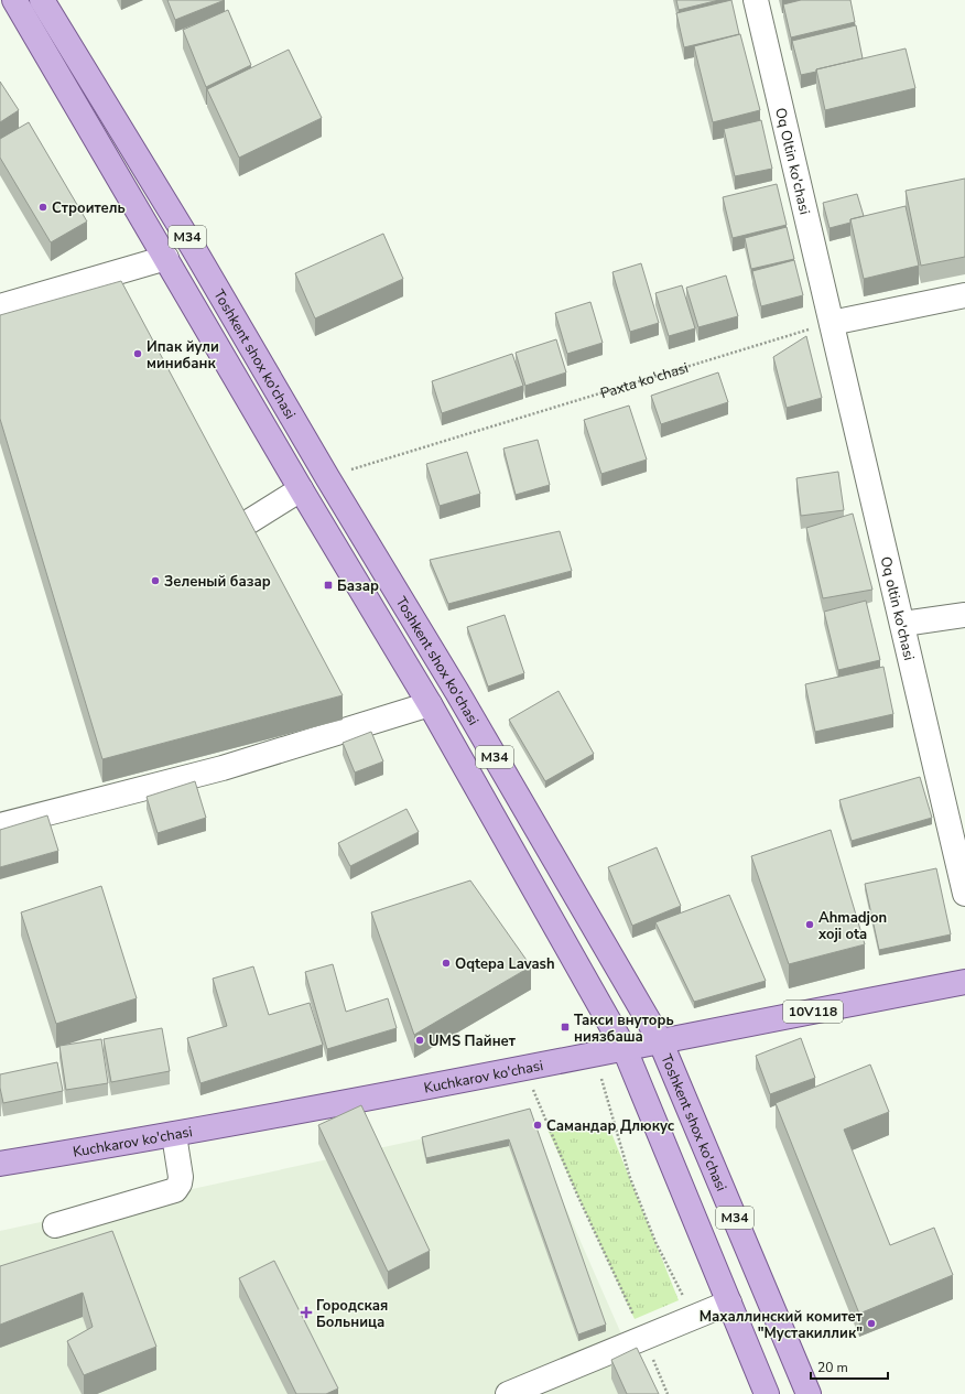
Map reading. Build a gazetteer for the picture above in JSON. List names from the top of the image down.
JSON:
{
  "streets": {
    "main road": [
      "M34",
      "Toshkent shox ko'chasi",
      "10V118",
      "Kuchkarov ko'chasi"
    ],
    "street": ["Oq Oltin ko'chasi", "Oq oltin ko'chasi"],
    "path": ["Paxta ko'chasi"]
  },
  "crossings": [
    ["Oq Oltin ko'chasi", "Paxta ko'chasi"],
    ["Oq Oltin ko'chasi", "Oq oltin ko'chasi"],
    ["Toshkent shox ko'chasi", "Paxta ko'chasi"],
    ["Toshkent shox ko'chasi", "Kuchkarov ko'chasi"],
    ["Paxta ko'chasi", "Oq oltin ko'chasi"]
  ],
  "places": {
    "other": [
      "Строитель",
      "Ипак йули минибанк",
      "Зеленый базар",
      "Ahmadjon xoji ota",
      "Oqtepa Lavash",
      "UMS Пайнет",
      "Самандар Длюкус",
      "Махаллинский комитет \"Мустакиллик\""
    ],
    "transit": ["Базар", "Такси внуторь ниязбаша"],
    "health": ["Городская Больница"]
  },
  "scale_bar": "20 m"
}
